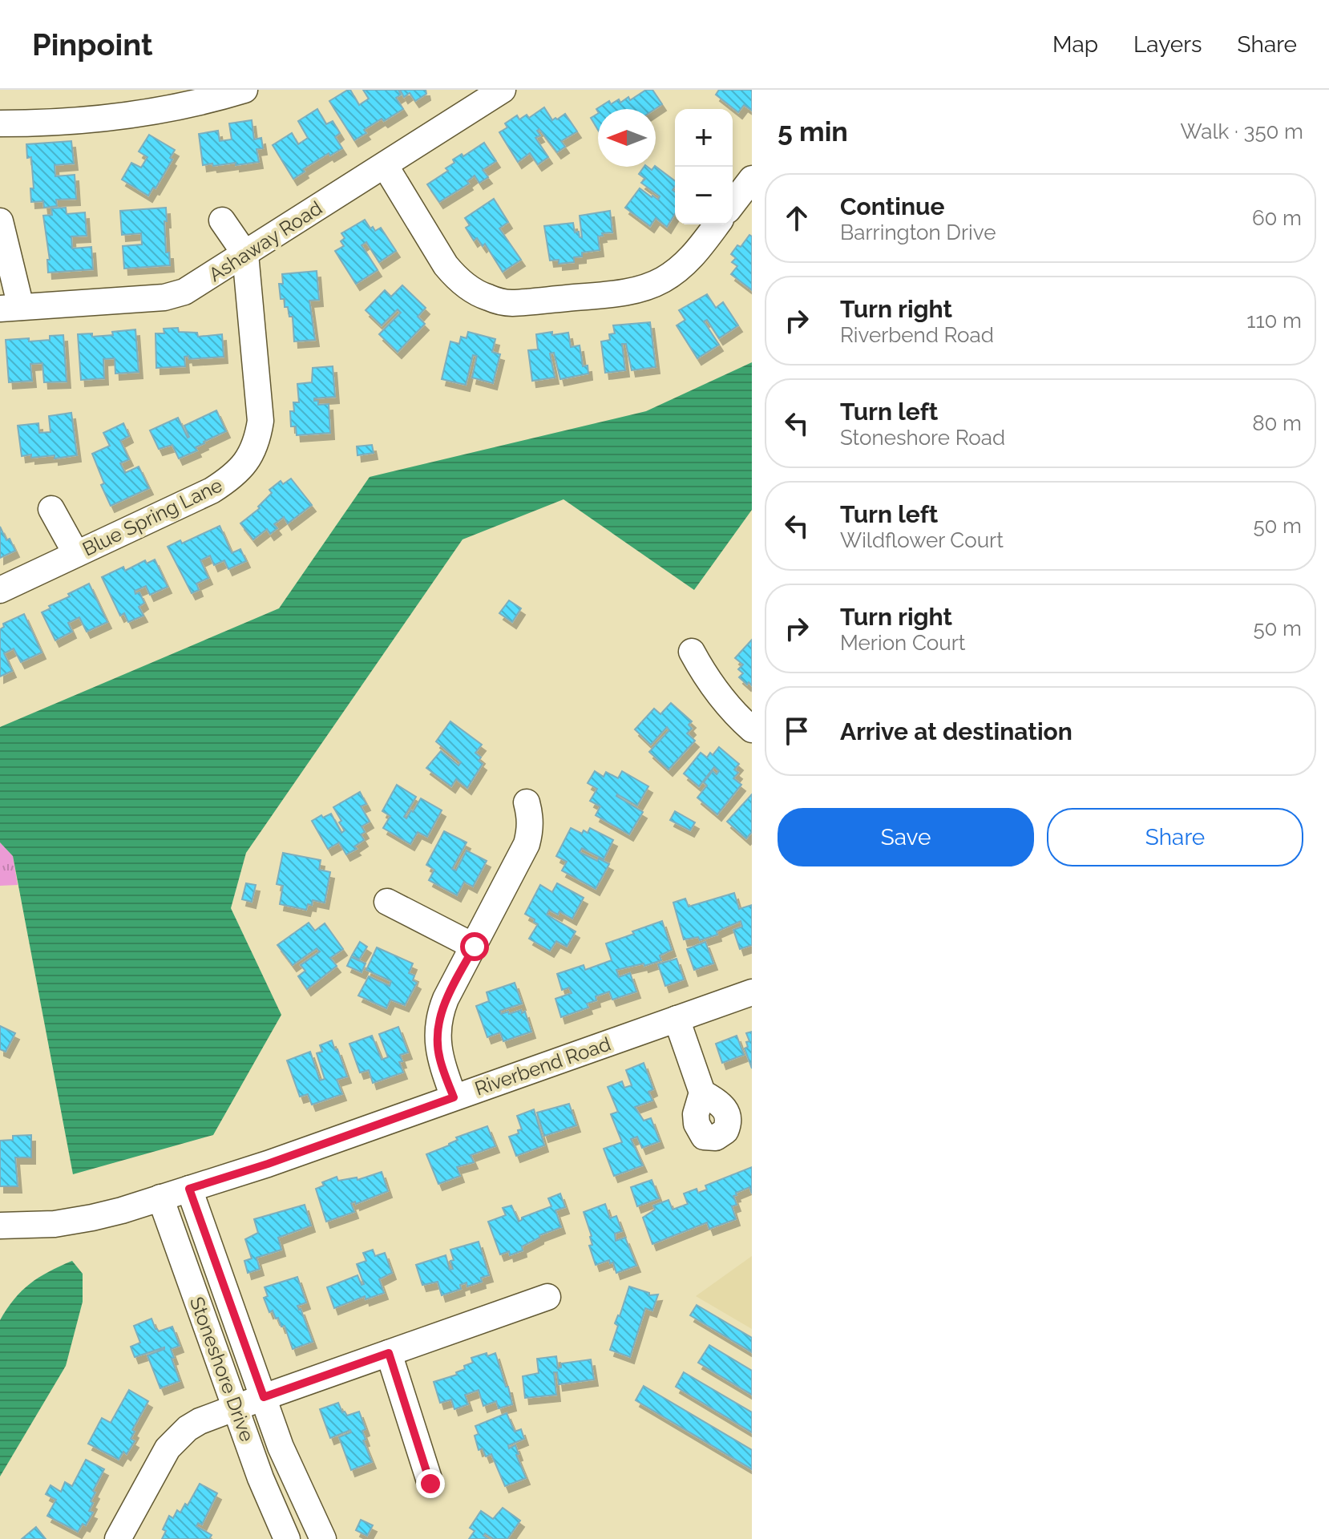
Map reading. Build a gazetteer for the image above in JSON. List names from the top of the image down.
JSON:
{
  "streets": {
    "street": [
      "Ashaway Road",
      "Blue Spring Lane",
      "Riverbend Road",
      "Stoneshore Drive"
    ]
  },
  "crossings": [
    ["Ashaway Road", "Blue Spring Lane"],
    ["Riverbend Road", "Stoneshore Drive"]
  ],
  "north": "left",
  "page": {
    "header": "Pinpoint",
    "nav": ["Map", "Layers", "Share"],
    "heading": ["5 min", "Walk · 350 m"],
    "map_buttons": ["+", "−"],
    "list": [
      ["Continue", "Barrington Drive", "60 m"],
      ["Turn right", "Riverbend Road", "110 m"],
      ["Turn left", "Stoneshore Road", "80 m"],
      ["Turn left", "Wildflower Court", "50 m"],
      ["Turn right", "Merion Court", "50 m"],
      "Arrive at destination"
    ],
    "buttons": ["Save", "Share"]
  }
}
